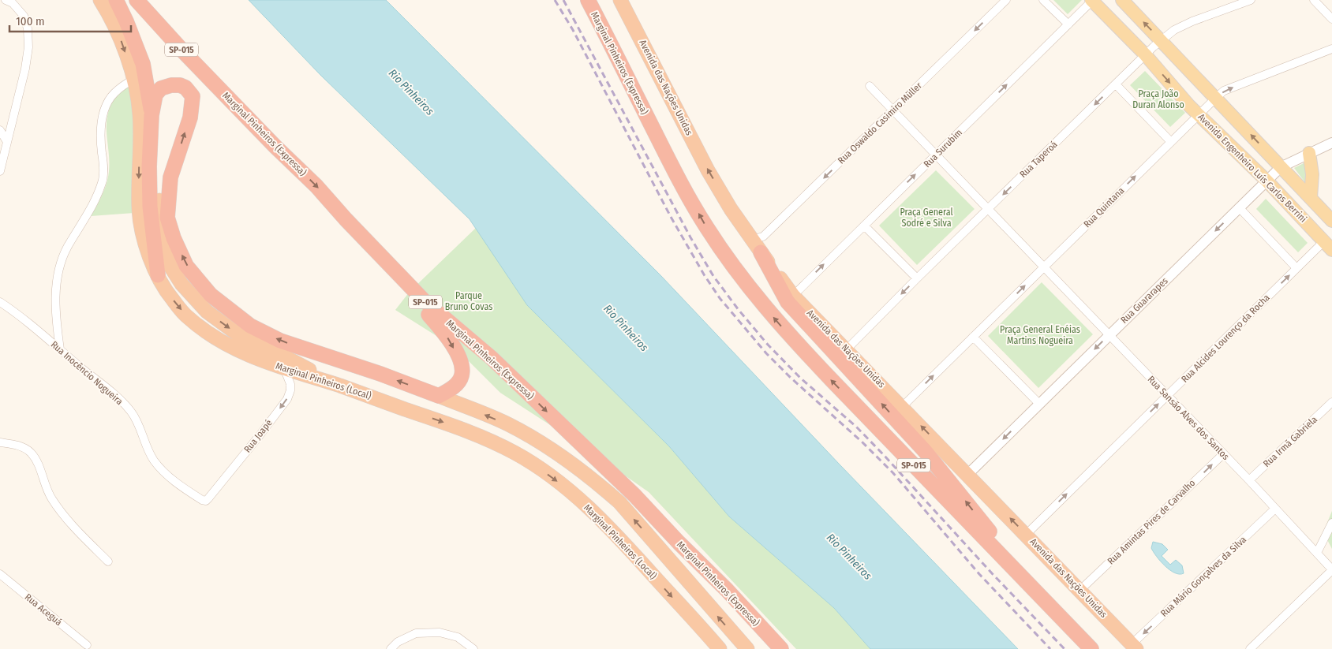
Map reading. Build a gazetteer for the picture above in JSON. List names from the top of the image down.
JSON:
{
  "streets": {
    "highway": [
      "SP-015",
      "Marginal Pinheiros (Expressa)",
      "Avenida das Nações Unidas",
      "Marginal Pinheiros (Local)"
    ],
    "main road": ["Avenida Engenheiro Luís Carlos Berrini"],
    "street": [
      "Rua Oswaldo Casimiro Müller",
      "Rua Surubim",
      "Rua Taperoá",
      "Rua Quintana",
      "Rua Guararapes",
      "Rua Alcides Lourenço da Rocha",
      "Rua Inocêncio Nogueira",
      "Rua Sansão Alves dos Santos",
      "Rua Joapé",
      "Rua Irmã Gabriela",
      "Rua Amintas Pires de Carvalho",
      "Rua Mário Gonçalves da Silva",
      "Rua Aceguá"
    ]
  },
  "crossings": [
    ["Avenida das Nações Unidas", "Rua Oswaldo Casimiro Müller"],
    ["Avenida das Nações Unidas", "Rua Surubim"],
    ["Avenida das Nações Unidas", "Rua Taperoá"],
    ["Avenida das Nações Unidas", "Rua Quintana"],
    ["Avenida das Nações Unidas", "Rua Guararapes"],
    ["Avenida das Nações Unidas", "Rua Alcides Lourenço da Rocha"],
    ["Avenida das Nações Unidas", "Rua Amintas Pires de Carvalho"],
    ["Avenida das Nações Unidas", "Rua Mário Gonçalves da Silva"],
    ["Rua Oswaldo Casimiro Müller", "Rua Sansão Alves dos Santos"],
    ["Rua Surubim", "Avenida Engenheiro Luís Carlos Berrini"],
    ["Rua Surubim", "Rua Sansão Alves dos Santos"],
    ["Rua Taperoá", "Avenida Engenheiro Luís Carlos Berrini"],
    ["Rua Taperoá", "Rua Sansão Alves dos Santos"],
    ["Avenida Engenheiro Luís Carlos Berrini", "Rua Quintana"],
    ["Avenida Engenheiro Luís Carlos Berrini", "Rua Guararapes"],
    ["Avenida Engenheiro Luís Carlos Berrini", "Rua Alcides Lourenço da Rocha"],
    ["Rua Quintana", "Rua Sansão Alves dos Santos"],
    ["Rua Guararapes", "Rua Sansão Alves dos Santos"],
    ["Rua Alcides Lourenço da Rocha", "Rua Sansão Alves dos Santos"],
    ["Rua Inocêncio Nogueira", "Rua Joapé"],
    ["Marginal Pinheiros (Local)", "Rua Joapé"],
    ["Rua Sansão Alves dos Santos", "Rua Irmã Gabriela"],
    ["Rua Sansão Alves dos Santos", "Rua Amintas Pires de Carvalho"],
    ["Rua Sansão Alves dos Santos", "Rua Mário Gonçalves da Silva"]
  ],
  "one_way": [
    "Rua Oswaldo Casimiro Müller",
    "Rua Surubim",
    "Rua Taperoá",
    "Rua Quintana",
    "Rua Guararapes",
    "Rua Alcides Lourenço da Rocha",
    "Rua Joapé",
    "Rua Amintas Pires de Carvalho",
    "Rua Mário Gonçalves da Silva"
  ],
  "water": ["Rio Pinheiros"],
  "parks": [
    "Praça João Duran Alonso",
    "Praça General Sodré e Silva",
    "Parque Bruno Covas",
    "Praça General Enéias Martins Nogueira"
  ],
  "scale_bar": "100 m"
}
